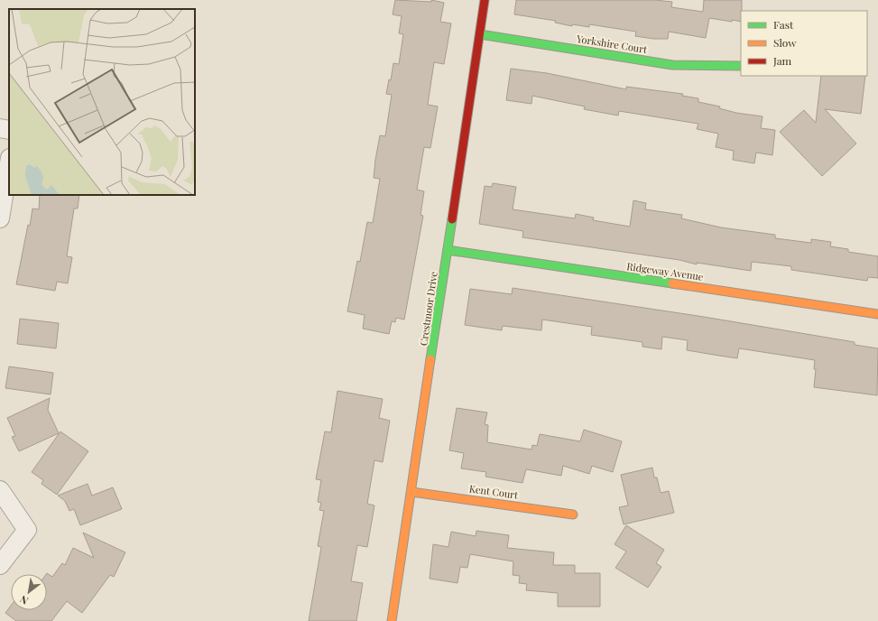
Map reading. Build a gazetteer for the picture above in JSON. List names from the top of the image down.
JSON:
{
  "streets": {
    "street": [
      "Yorkshire Court",
      "Ridgeway Avenue",
      "Crestmoor Drive",
      "Kent Court"
    ]
  },
  "crossings": [
    ["Yorkshire Court", "Crestmoor Drive"],
    ["Ridgeway Avenue", "Crestmoor Drive"],
    ["Crestmoor Drive", "Kent Court"]
  ],
  "legend": ["Fast", "Slow", "Jam"],
  "north": "bottom left"
}
